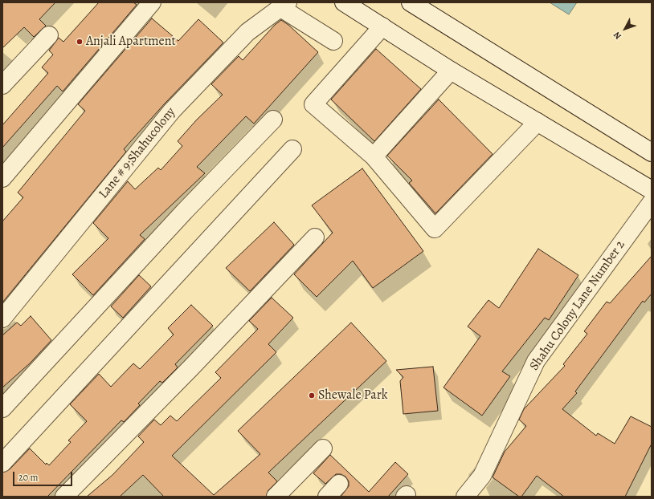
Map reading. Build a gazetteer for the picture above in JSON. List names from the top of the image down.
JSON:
{
  "streets": {
    "street": ["Lane # 9;Shahucolony", "Shahu Colony Lane Number 2"]
  },
  "places": ["Anjali Apartment", "Shewale Park"],
  "scale_bar": "20 m",
  "north": "bottom left"
}
